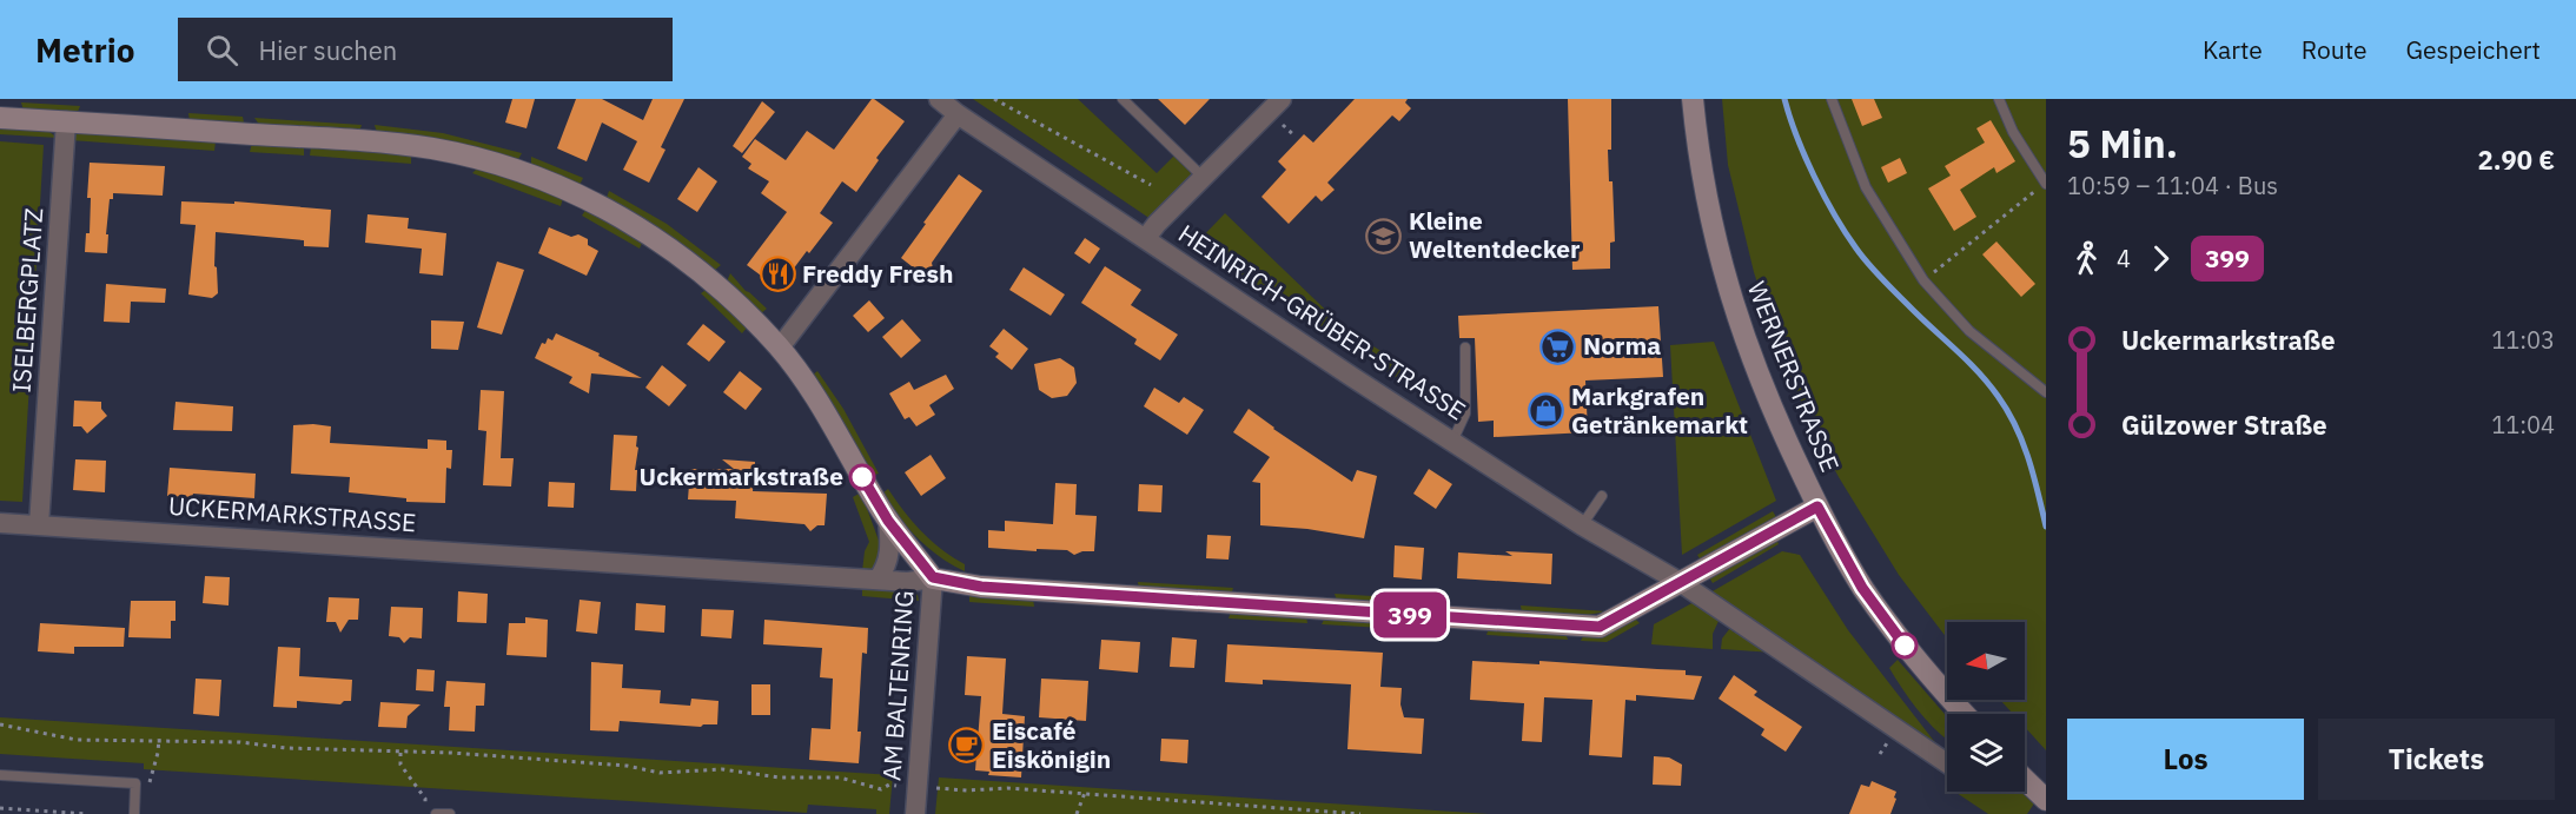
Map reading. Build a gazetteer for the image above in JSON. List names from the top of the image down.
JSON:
{
  "streets": {
    "street": [
      "ISELBERGPLATZ",
      "HEINRICH-GRÜBER-STRASSE",
      "WERNERSTRASSE",
      "UCKERMARKSTRASSE",
      "AM BALTENRING"
    ]
  },
  "crossings": [
    ["ISELBERGPLATZ", "UCKERMARKSTRASSE"],
    ["ISELBERGPLATZ", "AM BALTENRING"],
    ["HEINRICH-GRÜBER-STRASSE", "UCKERMARKSTRASSE"],
    ["UCKERMARKSTRASSE", "AM BALTENRING"]
  ],
  "places": {
    "school or university": ["Kleine Weltentdecker"],
    "restaurant": ["Freddy Fresh"],
    "supermarket": ["Norma"],
    "shop": ["Markgrafen Getränkemarkt"],
    "other": ["Uckermarkstraße"],
    "cafe": ["Eiscafé Eiskönigin"]
  },
  "lines": ["bus line 399"],
  "north": "left",
  "page": {
    "header": "Metrio",
    "search": "Hier suchen",
    "nav": ["Karte", "Route", "Gespeichert"],
    "on_map": "399",
    "heading": ["5 Min.", "10:59 – 11:04 · Bus", "2.90 €"],
    "legs": ["4", "399"],
    "list": [
      {
        "name": "Uckermarkstraße",
        "value": "11:03"
      },
      {
        "name": "Gülzower Straße",
        "value": "11:04"
      }
    ],
    "buttons": ["Los", "Tickets"]
  }
}
